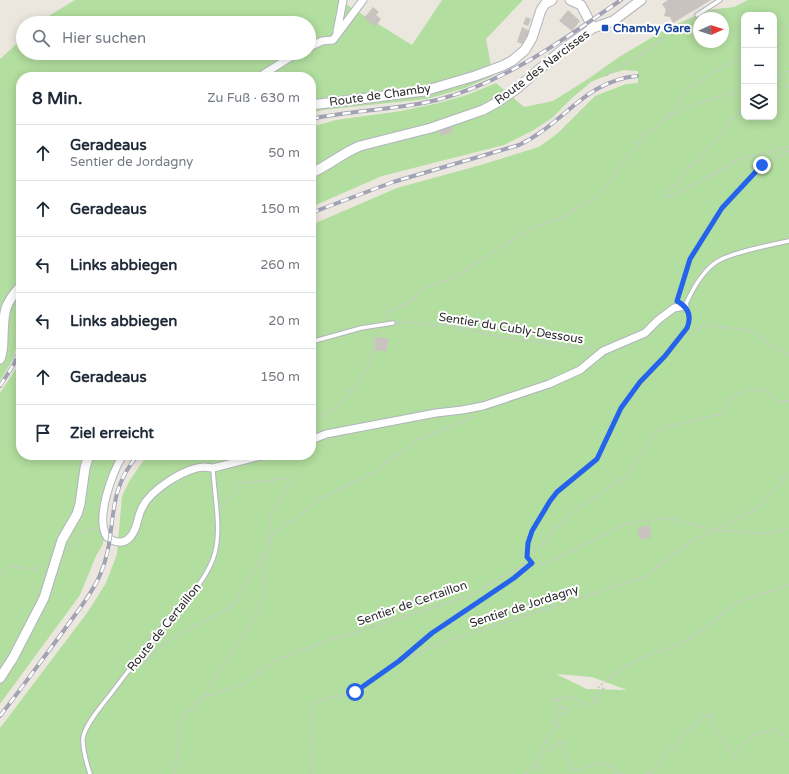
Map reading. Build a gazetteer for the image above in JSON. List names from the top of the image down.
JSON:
{
  "streets": {
    "street": ["Route des Narcisses", "Route de Chamby"],
    "lane": ["Route de Certaillon"],
    "path": ["Sentier du Cubly-Dessous", "Sentier de Certaillon", "Sentier de Jordagny"]
  },
  "places": {
    "transit": ["Chamby Gare"]
  },
  "north": "right",
  "page": {
    "map_buttons": ["+", "−"],
    "search": "Hier suchen",
    "heading": ["8 Min.", "Zu Fuß · 630 m"],
    "list": [
      ["Geradeaus", "Sentier de Jordagny", "50 m"],
      ["Geradeaus", "150 m"],
      ["Links abbiegen", "260 m"],
      ["Links abbiegen", "20 m"],
      ["Geradeaus", "150 m"],
      "Ziel erreicht"
    ]
  }
}
